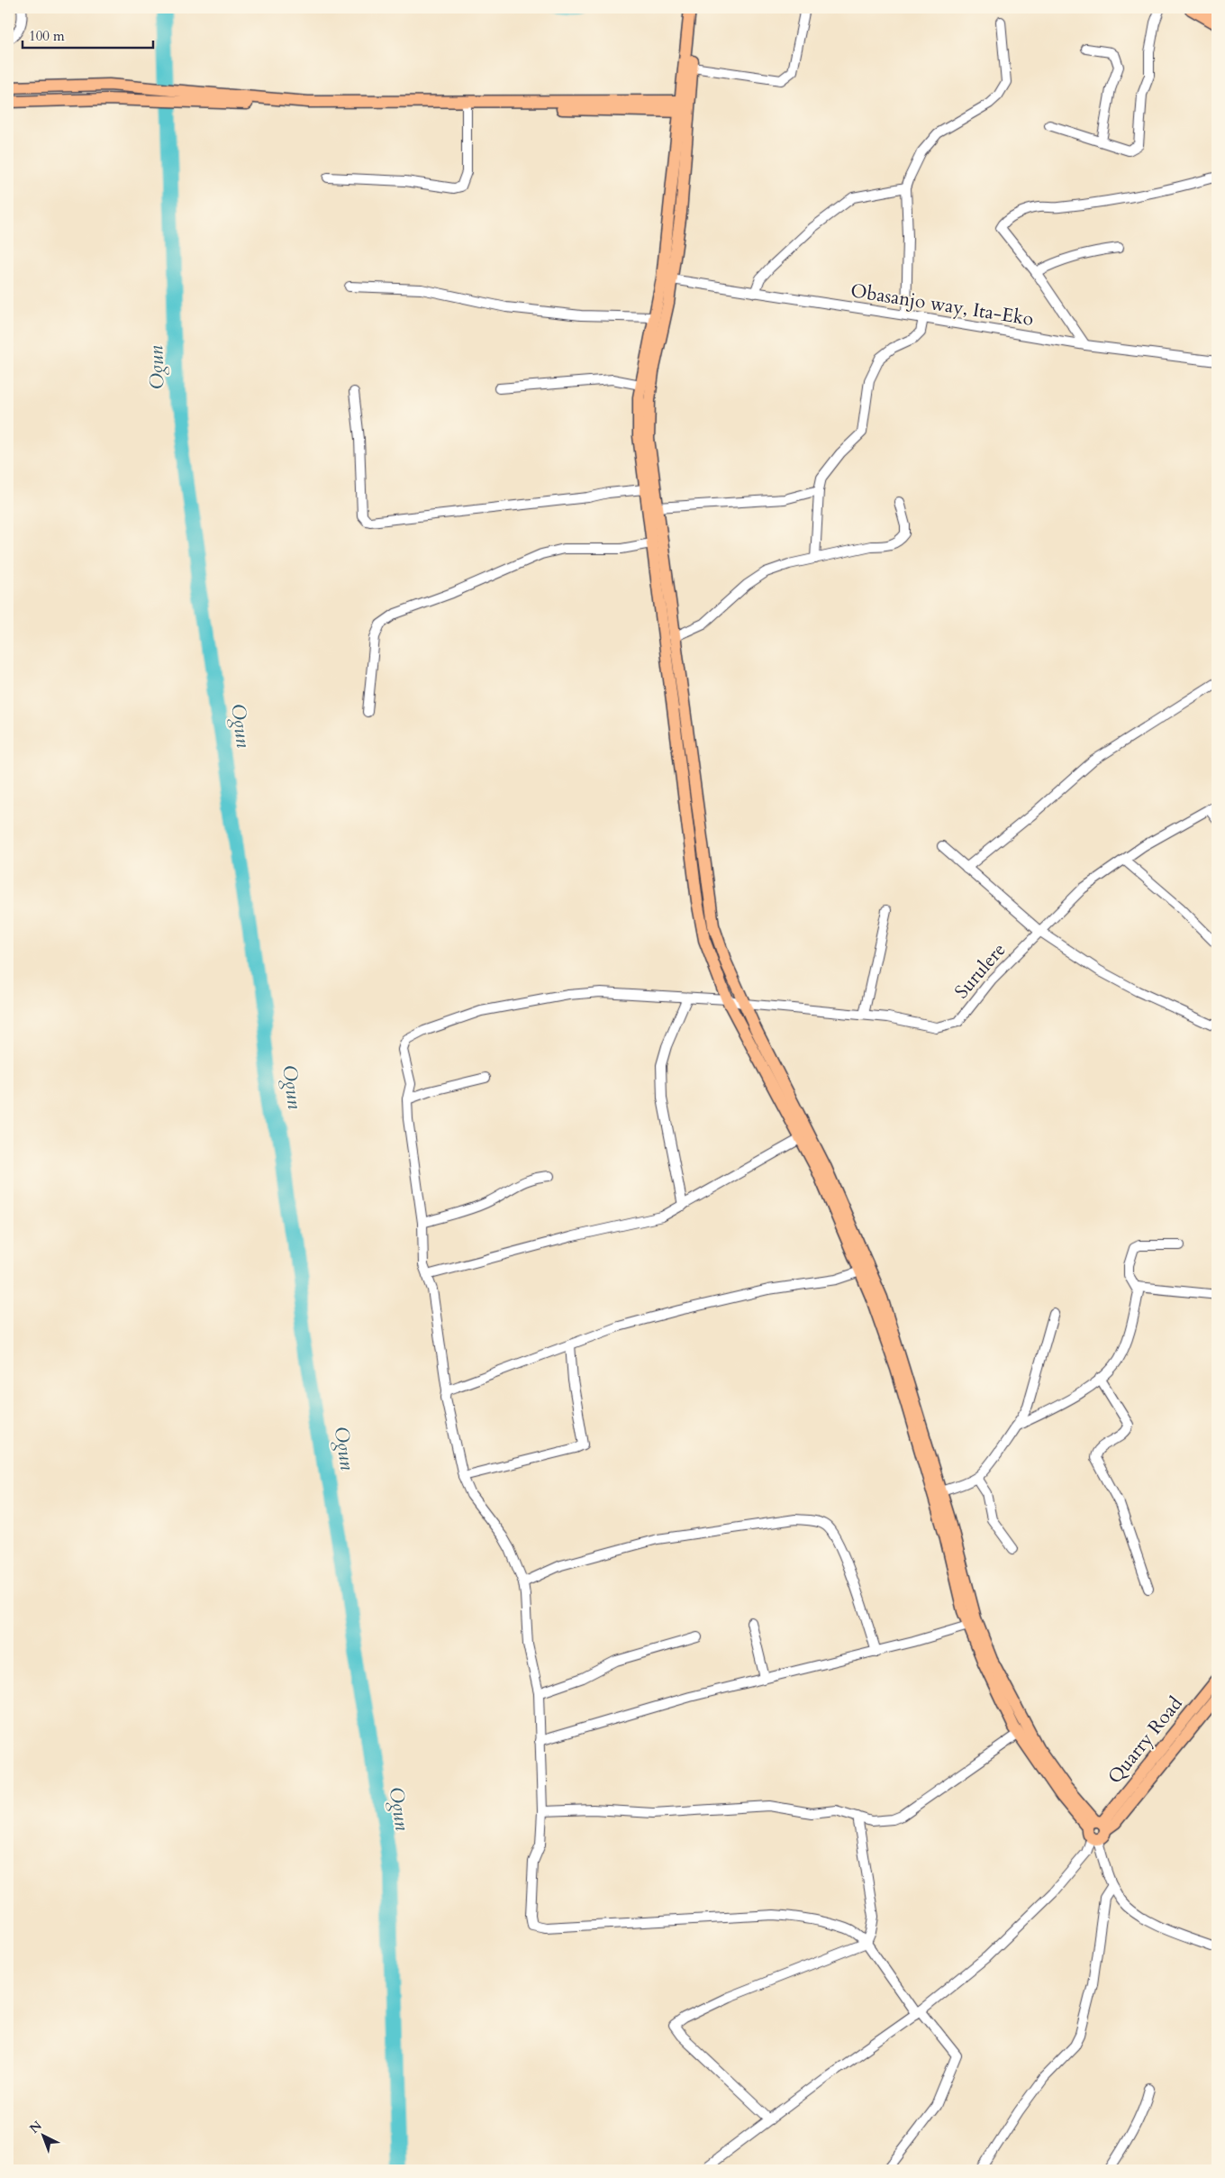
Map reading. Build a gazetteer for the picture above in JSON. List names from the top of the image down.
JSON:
{
  "streets": {
    "main road": ["Quarry Road"],
    "street": ["Obasanjo way, Ita-Eko", "Surulere"]
  },
  "water": ["Ogun"],
  "scale_bar": "100 m",
  "north": "top left"
}
